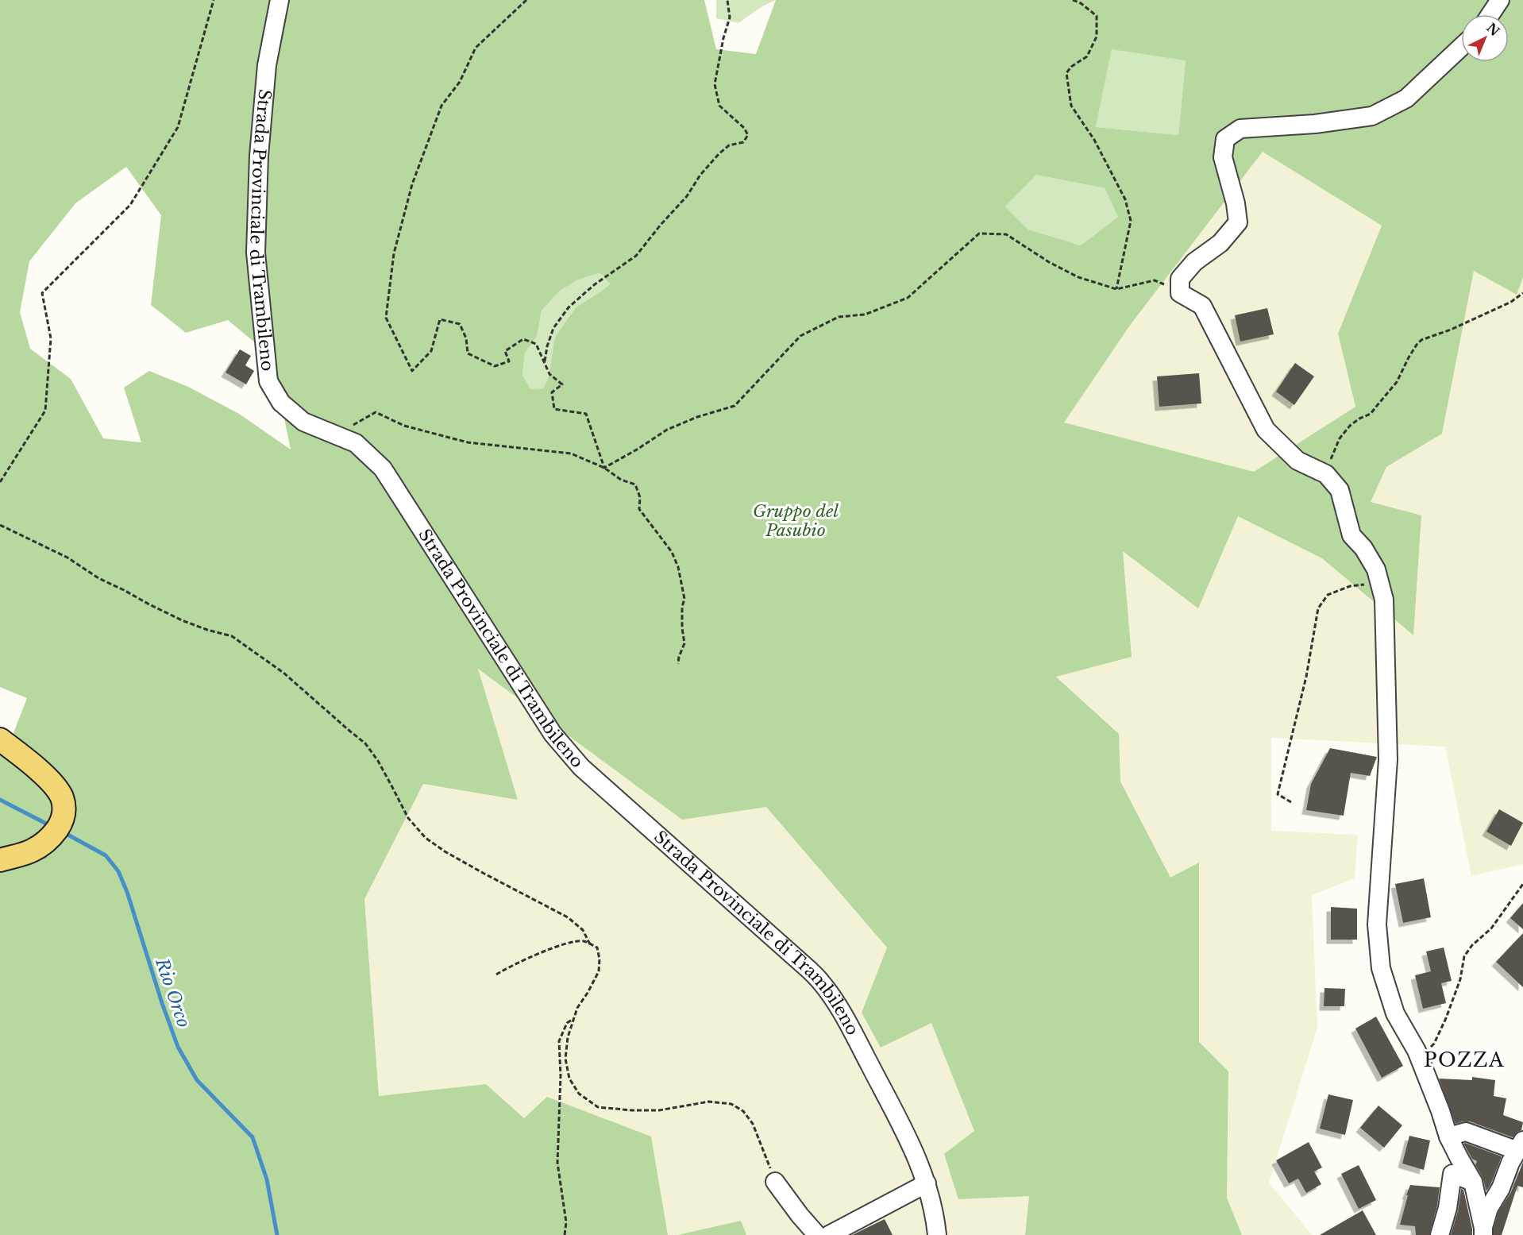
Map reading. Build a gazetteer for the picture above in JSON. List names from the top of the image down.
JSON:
{
  "streets": {
    "street": ["Strada Provinciale di Trambileno"]
  },
  "districts": ["POZZA"],
  "water": ["Rio Orco"],
  "parks": ["Gruppo del Pasubio"],
  "north": "top right"
}
